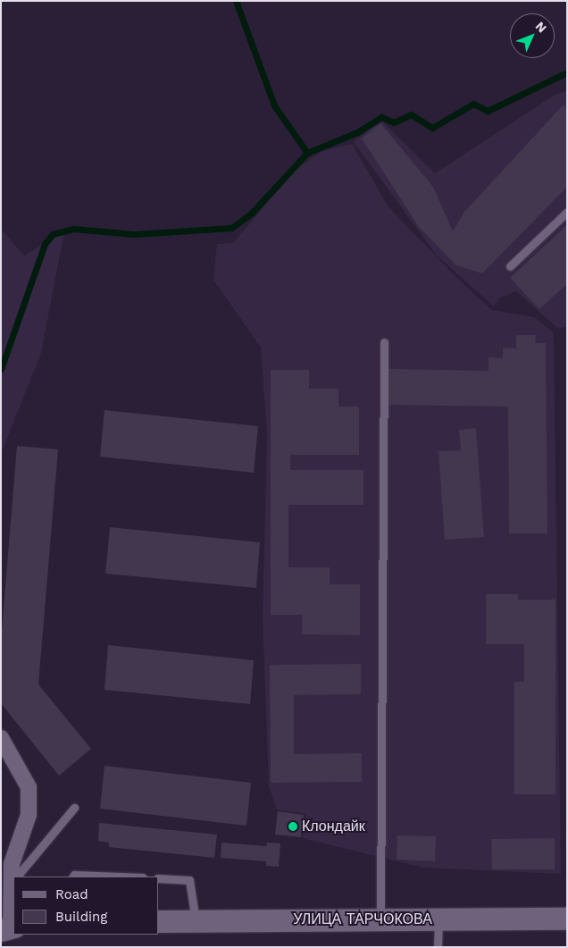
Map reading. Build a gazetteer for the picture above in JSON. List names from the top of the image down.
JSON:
{
  "streets": {
    "main road": ["УЛИЦА ТАРЧОКОВА"]
  },
  "places": ["Клондайк"],
  "legend": ["Road", "Building"],
  "north": "top right"
}
